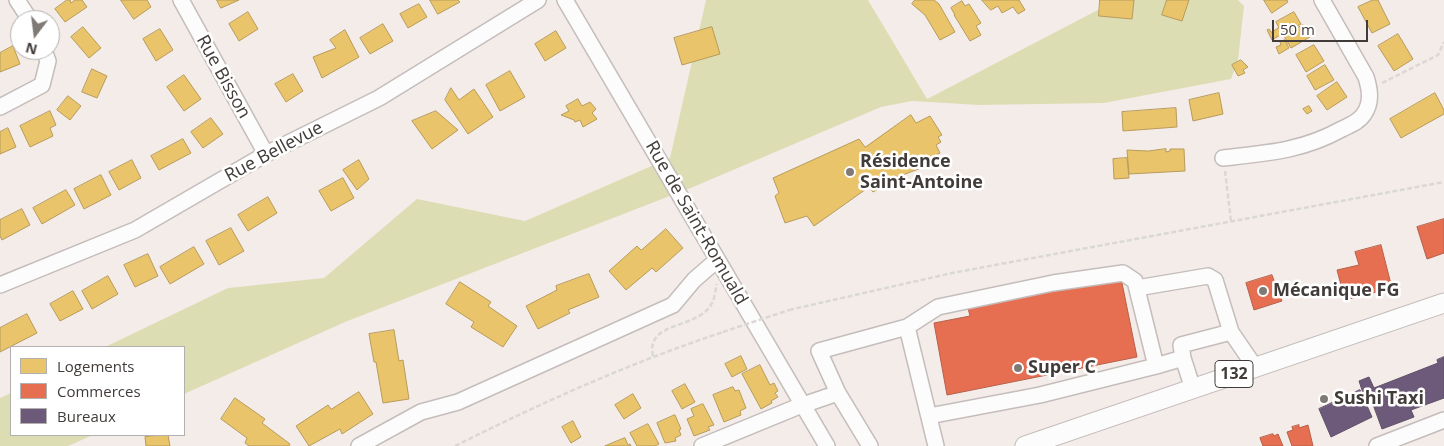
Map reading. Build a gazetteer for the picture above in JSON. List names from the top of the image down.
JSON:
{
  "streets": {
    "main road": ["132"],
    "street": ["Rue Bisson", "Rue Bellevue", "Rue de Saint-Romuald"]
  },
  "crossings": [
    ["Rue Bisson", "Rue Bellevue"]
  ],
  "places": [
    "Résidence Saint-Antoine",
    "Mécanique FG",
    "Super C",
    "Sushi Taxi"
  ],
  "legend": ["Logements", "Commerces", "Bureaux"],
  "scale_bar": "50 m",
  "north": "bottom"
}
